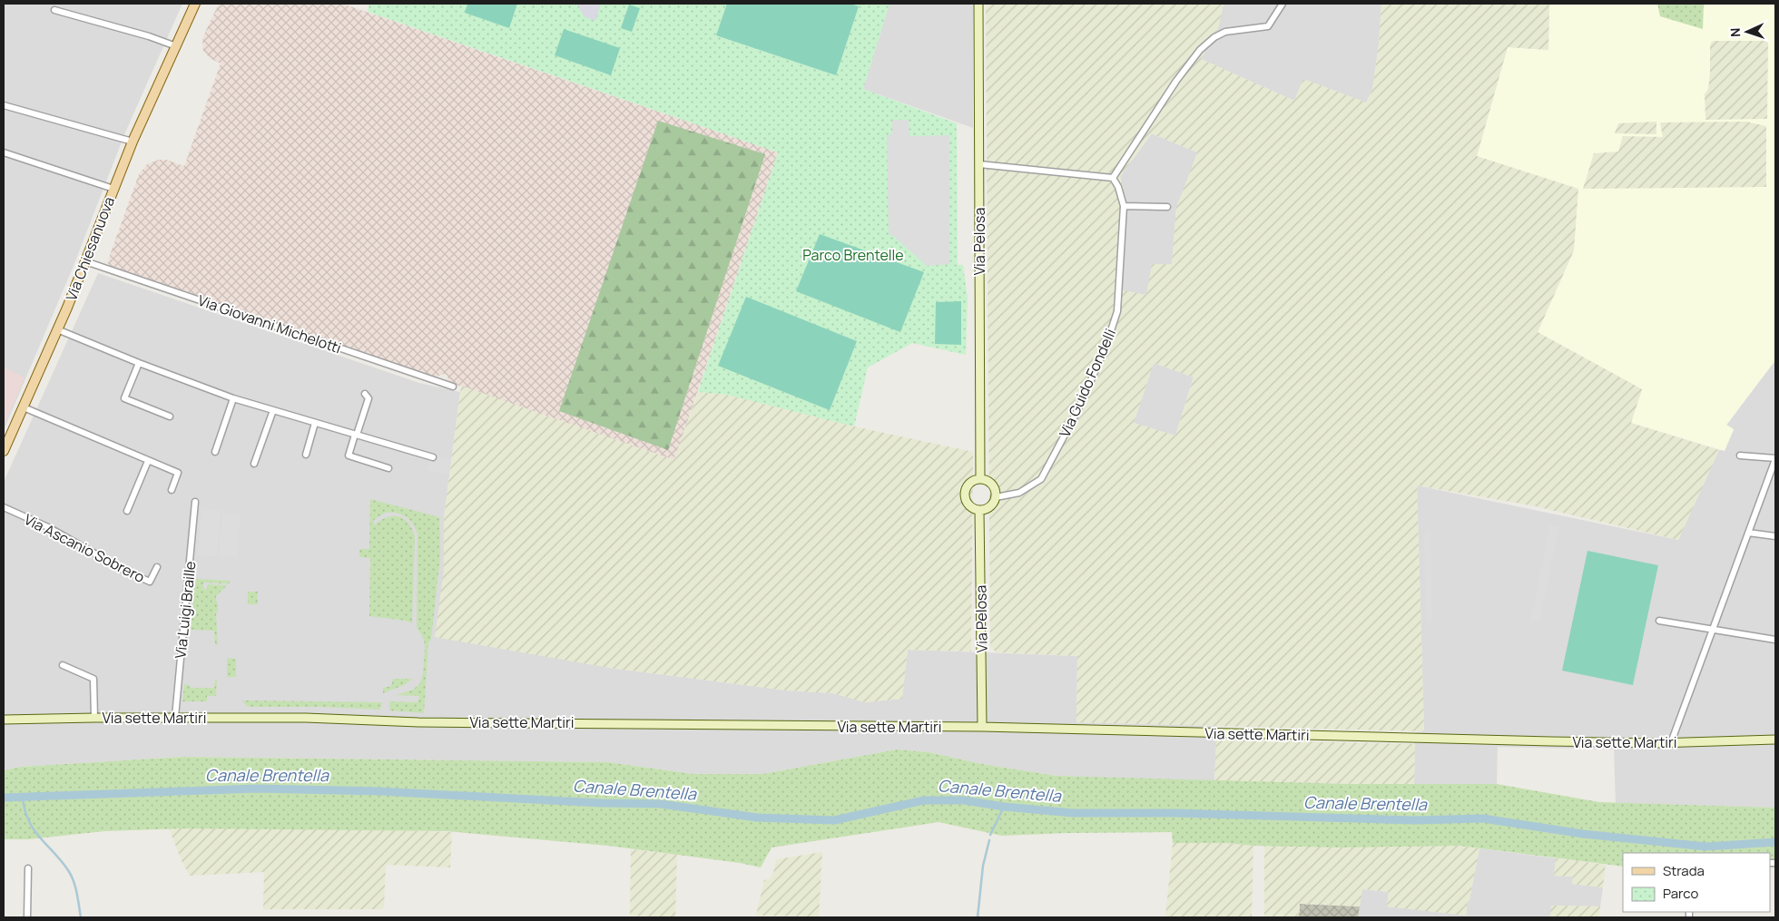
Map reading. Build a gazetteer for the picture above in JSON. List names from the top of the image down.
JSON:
{
  "streets": {
    "main road": ["Via Pelosa", "Via Chiesanuova", "Via sette Martiri"],
    "street": [
      "Via Giovanni Michelotti",
      "Via Guido Fondelli",
      "Via Ascanio Sobrero",
      "Via Luigi Braille"
    ]
  },
  "crossings": [
    ["Via Pelosa", "Via Guido Fondelli"],
    ["Via Pelosa", "Via sette Martiri"],
    ["Via Chiesanuova", "Via Giovanni Michelotti"],
    ["Via Luigi Braille", "Via sette Martiri"]
  ],
  "water": ["Canale Brentella"],
  "parks": ["Parco Brentelle"],
  "legend": ["Strada", "Parco"],
  "north": "left"
}
